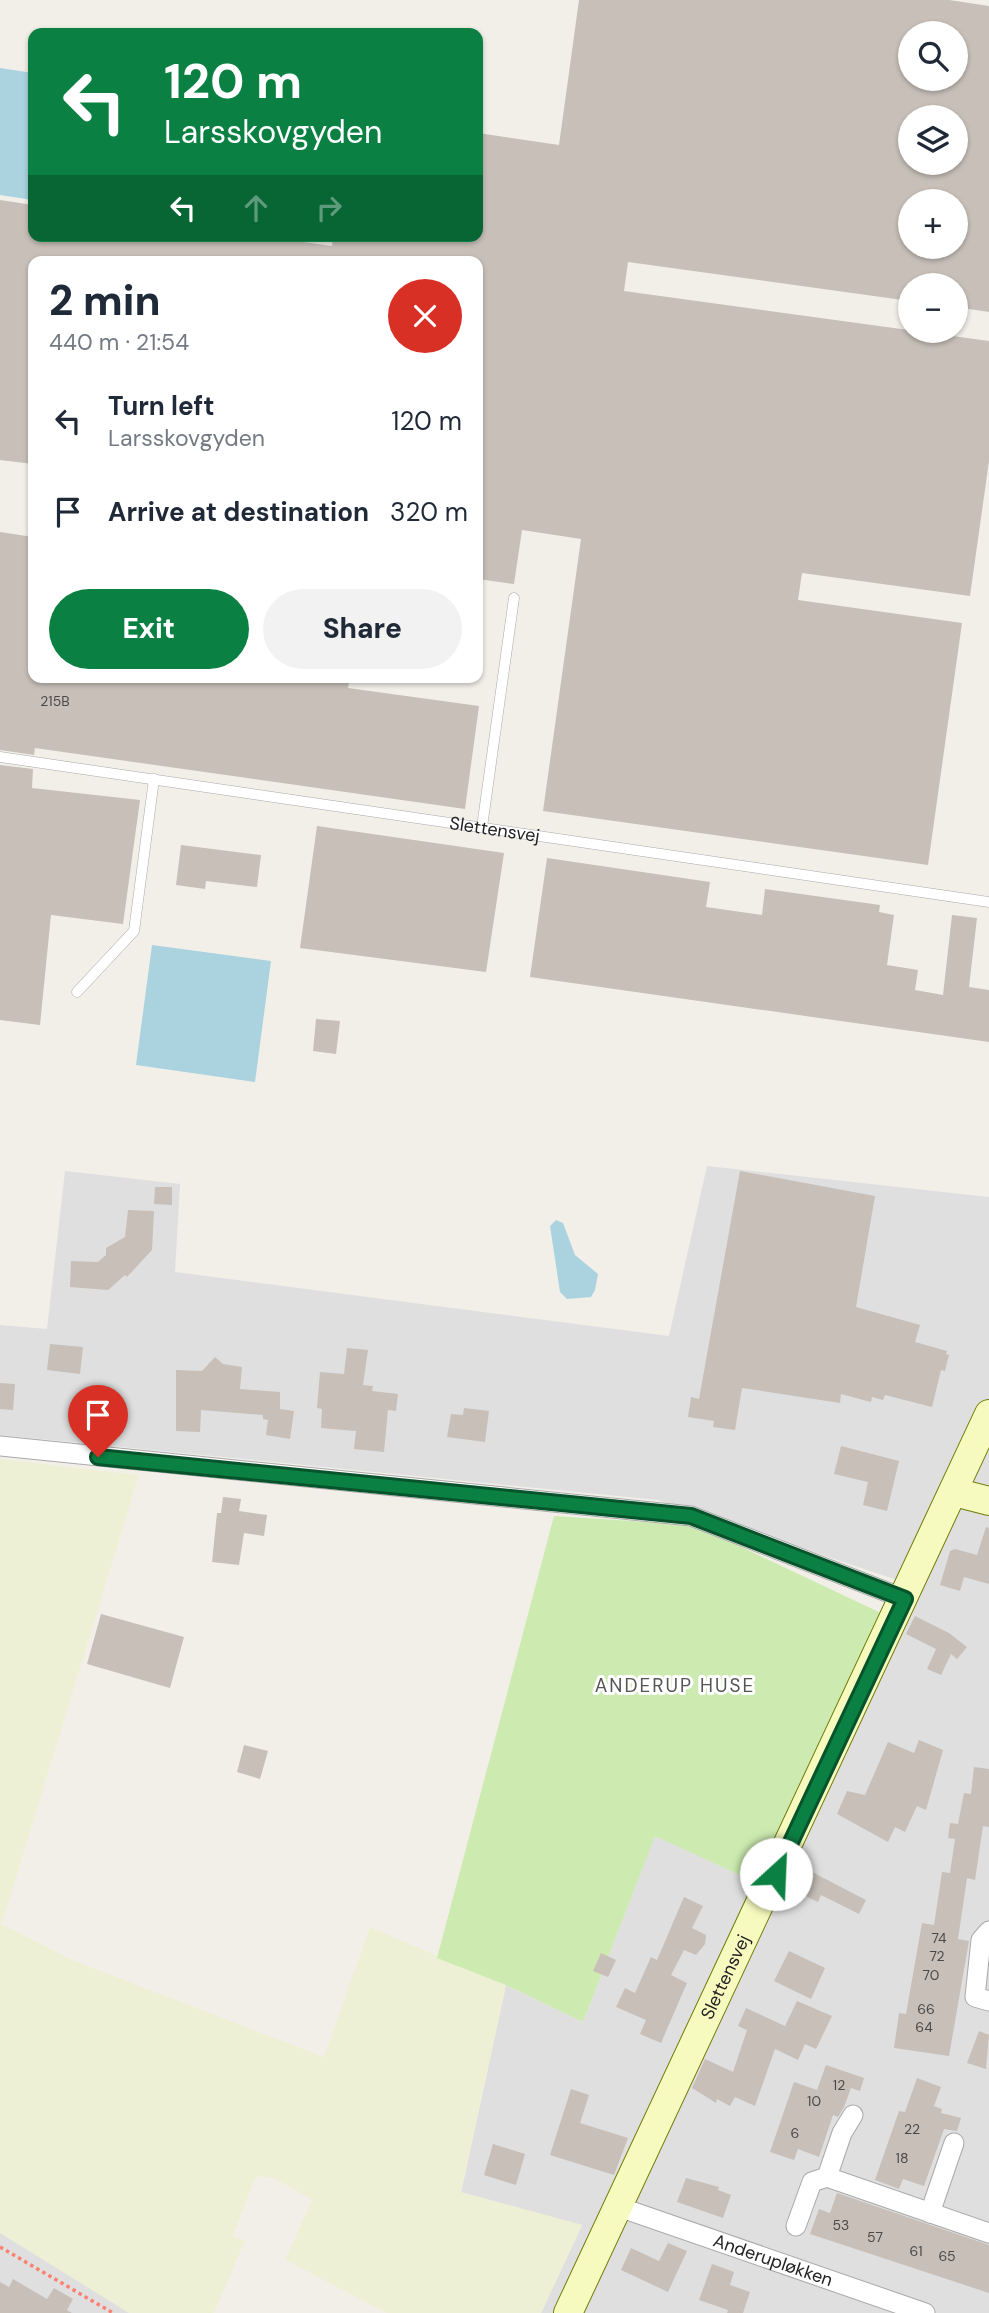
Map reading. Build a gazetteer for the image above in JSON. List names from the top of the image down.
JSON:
{
  "streets": {
    "street": ["Slettensvej", "Anderupløkken"]
  },
  "crossings": [
    ["Slettensvej", "Anderupløkken"]
  ],
  "districts": ["ANDERUP HUSE"],
  "house_numbers": [
    "215B",
    "74",
    "72",
    "70",
    "66",
    "64",
    "12",
    "10",
    "22",
    "6",
    "18",
    "53",
    "57",
    "61",
    "65"
  ],
  "page": {
    "map_buttons": ["+", "−"],
    "turn": ["120 m", "Larsskovgyden"],
    "heading": ["2 min", "440 m · 21:54"],
    "list": [
      {
        "name": "Turn left",
        "note": "Larsskovgyden",
        "value": "120 m"
      },
      {
        "name": "Arrive at destination",
        "value": "320 m"
      }
    ],
    "buttons": ["Exit", "Share"]
  }
}
